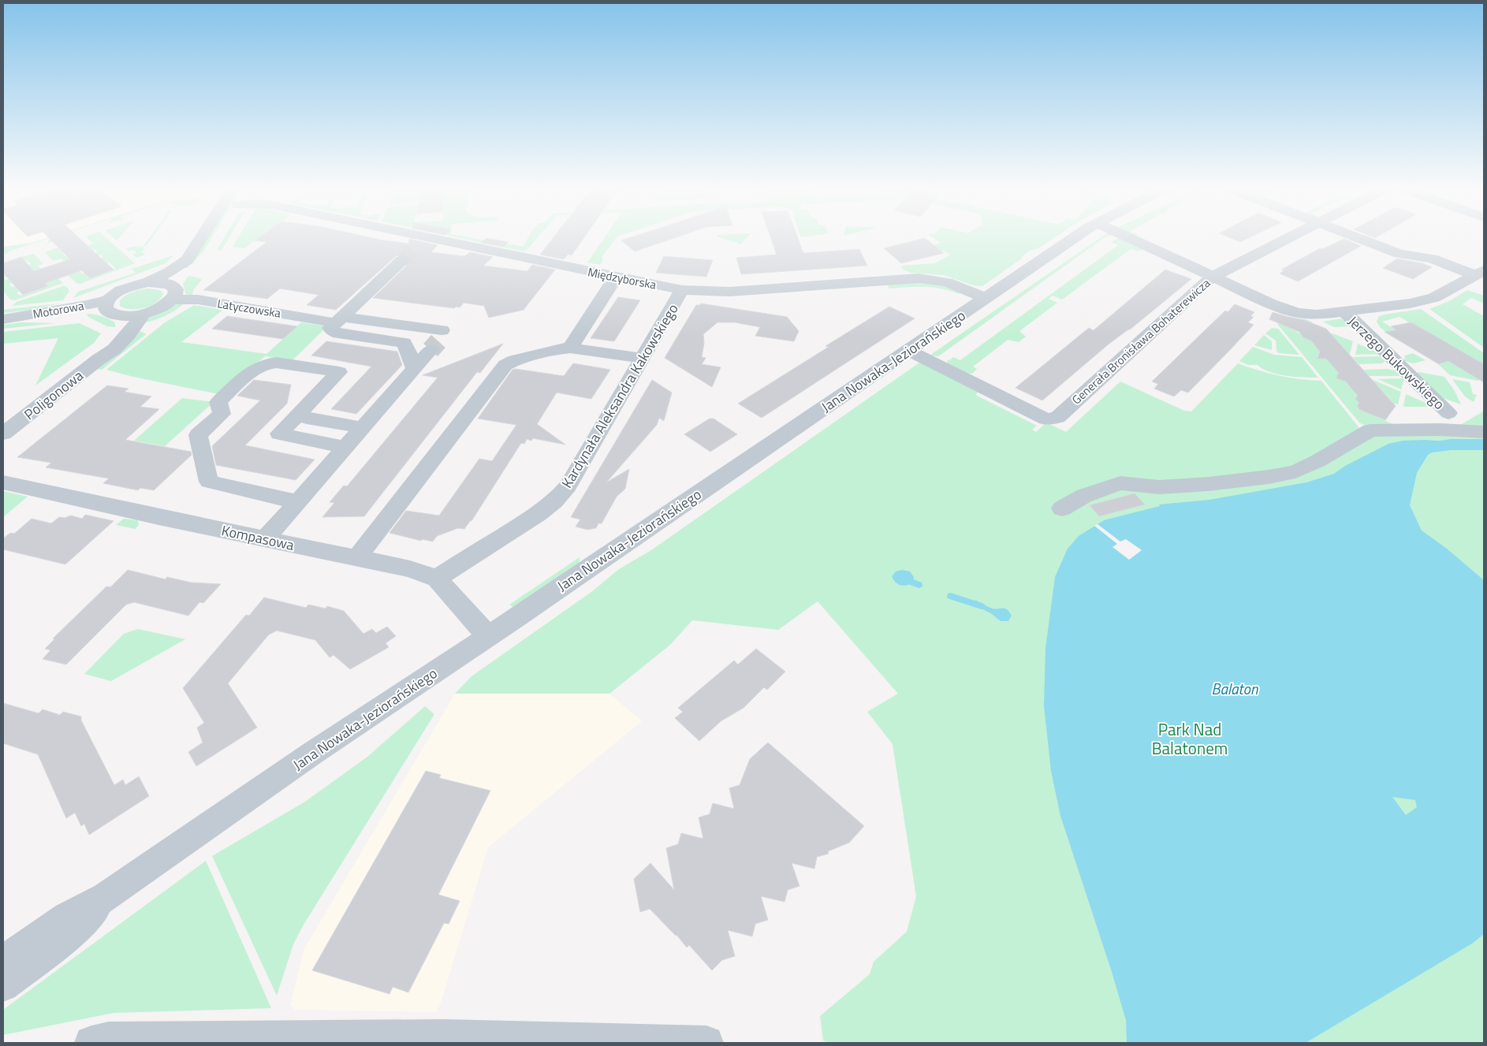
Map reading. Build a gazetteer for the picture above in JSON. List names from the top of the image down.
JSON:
{
  "streets": {
    "street": [
      "Międzyborska",
      "Latyczowska",
      "Motorowa",
      "Generała Bronisława Bohaterewicza",
      "Jana Nowaka-Jeziorańskiego",
      "Jerzego Bukowskiego",
      "Poligonowa",
      "Kardynała Aleksandra Kakowskiego",
      "Kompasowa"
    ]
  },
  "crossings": [
    ["Międzyborska", "Jana Nowaka-Jeziorańskiego"],
    ["Międzyborska", "Kardynała Aleksandra Kakowskiego"],
    ["Latyczowska", "Motorowa"],
    ["Motorowa", "Poligonowa"],
    ["Generała Bronisława Bohaterewicza", "Jana Nowaka-Jeziorańskiego"],
    ["Generała Bronisława Bohaterewicza", "Jerzego Bukowskiego"],
    ["Jana Nowaka-Jeziorańskiego", "Kompasowa"],
    ["Kardynała Aleksandra Kakowskiego", "Kompasowa"]
  ],
  "water": ["Balaton"],
  "parks": ["Park Nad Balatonem"]
}
